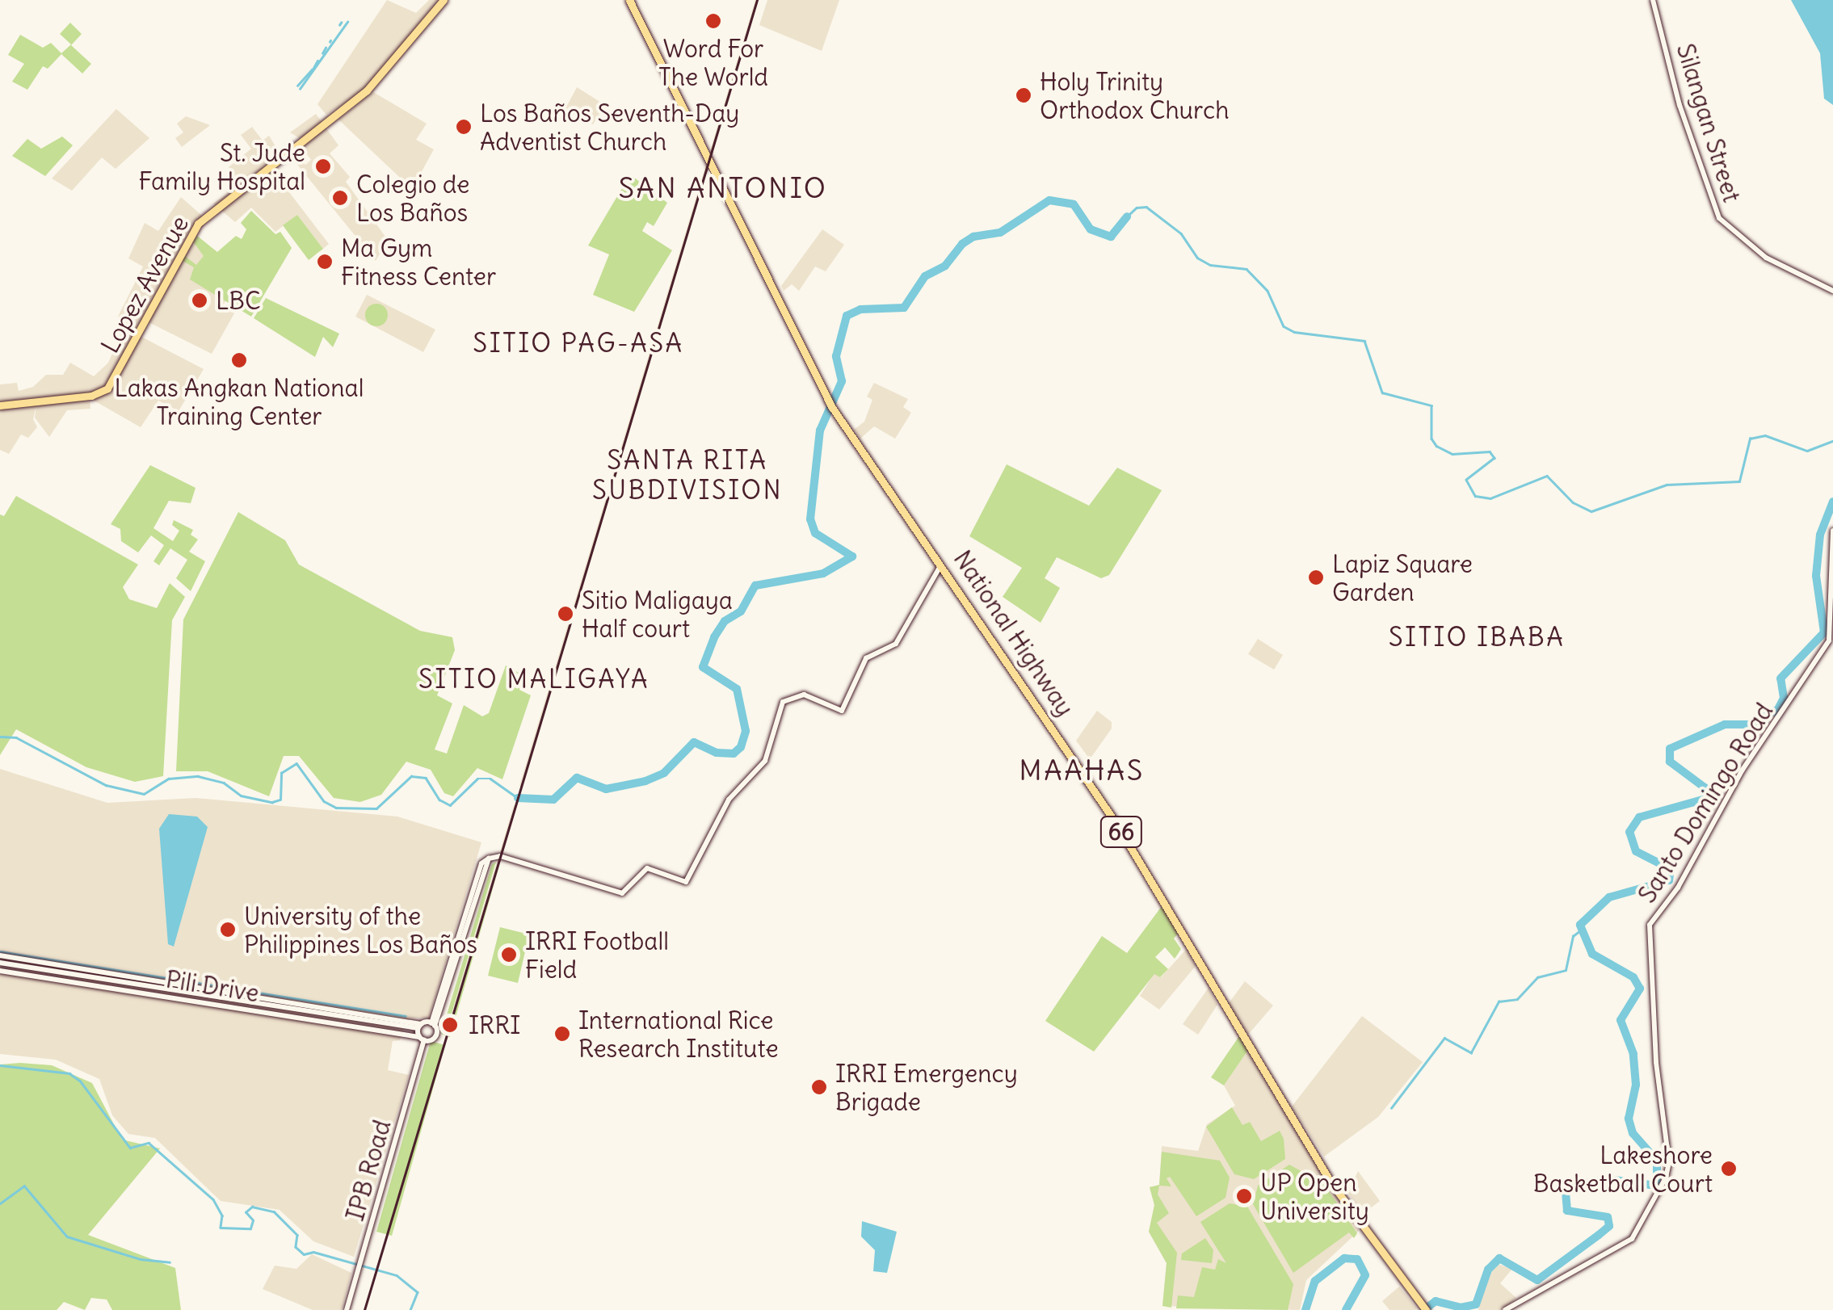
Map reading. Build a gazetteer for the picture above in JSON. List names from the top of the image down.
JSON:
{
  "streets": {
    "main road": ["Lopez Avenue", "National Highway", "66"],
    "street": [
      "Silangan Street",
      "Santo Domingo Road",
      "Pili Drive",
      "IPB Road"
    ]
  },
  "crossings": [
    ["Pili Drive", "IPB Road"]
  ],
  "districts": [
    "SAN ANTONIO",
    "SITIO PAG-ASA",
    "SANTA RITA SUBDIVISION",
    "SITIO IBABA",
    "SITIO MALIGAYA",
    "MAAHAS"
  ],
  "places": [
    "Word For The World",
    "Holy Trinity Orthodox Church",
    "Los Baños Seventh-Day Adventist Church",
    "St. Jude Family Hospital",
    "Colegio de Los Baños",
    "Ma Gym Fitness Center",
    "LBC",
    "Lakas Angkan National Training Center",
    "Lapiz Square Garden",
    "Sitio Maligaya Half court",
    "University of the Philippines Los Baños",
    "IRRI Football Field",
    "IRRI",
    "International Rice Research Institute",
    "IRRI Emergency Brigade",
    "Lakeshore Basketball Court",
    "UP Open University"
  ]
}
